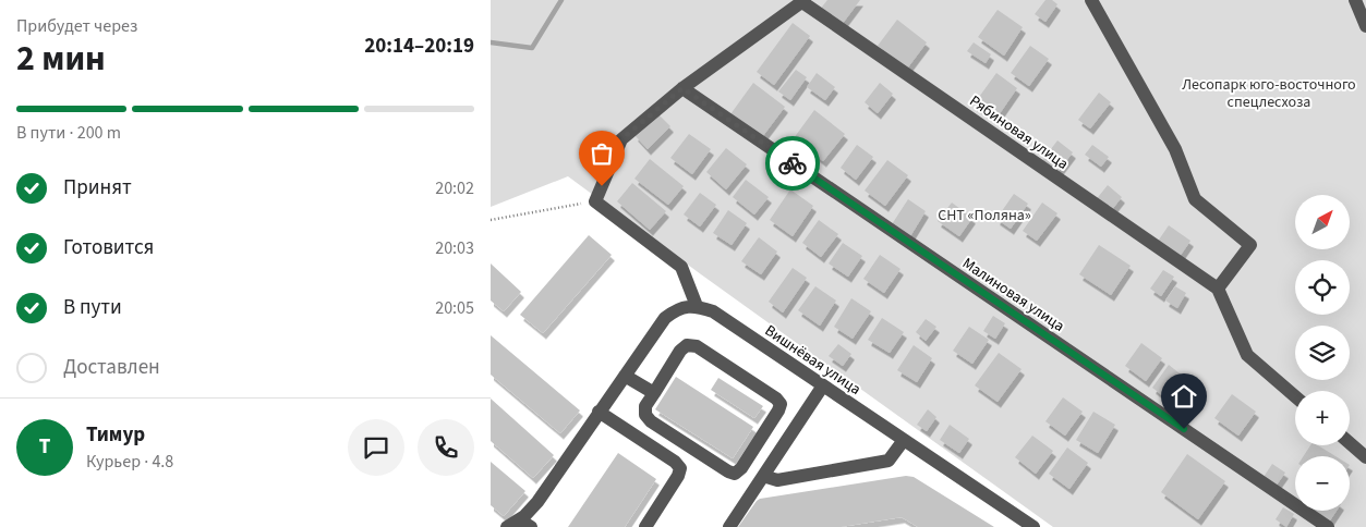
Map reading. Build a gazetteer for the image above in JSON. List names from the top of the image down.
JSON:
{
  "streets": {
    "lane": ["Рябиновая улица", "Малиновая улица", "Вишнёвая улица"]
  },
  "parks": ["Лесопарк юго-восточного спецлесхоза", "СНТ «Поляна»"],
  "north": "top right",
  "page": {
    "heading": ["2 мин", "Прибудет через", "20:14–20:19"],
    "panel": ["Тимур", "Курьер · 4.8"],
    "bar": "В пути · 200 m",
    "list": [
      ["Принят", "20:02"],
      ["Готовится", "20:03"],
      ["В пути", "20:05"],
      "Доставлен"
    ],
    "map_buttons": ["+", "−"],
    "round": "Т"
  }
}
